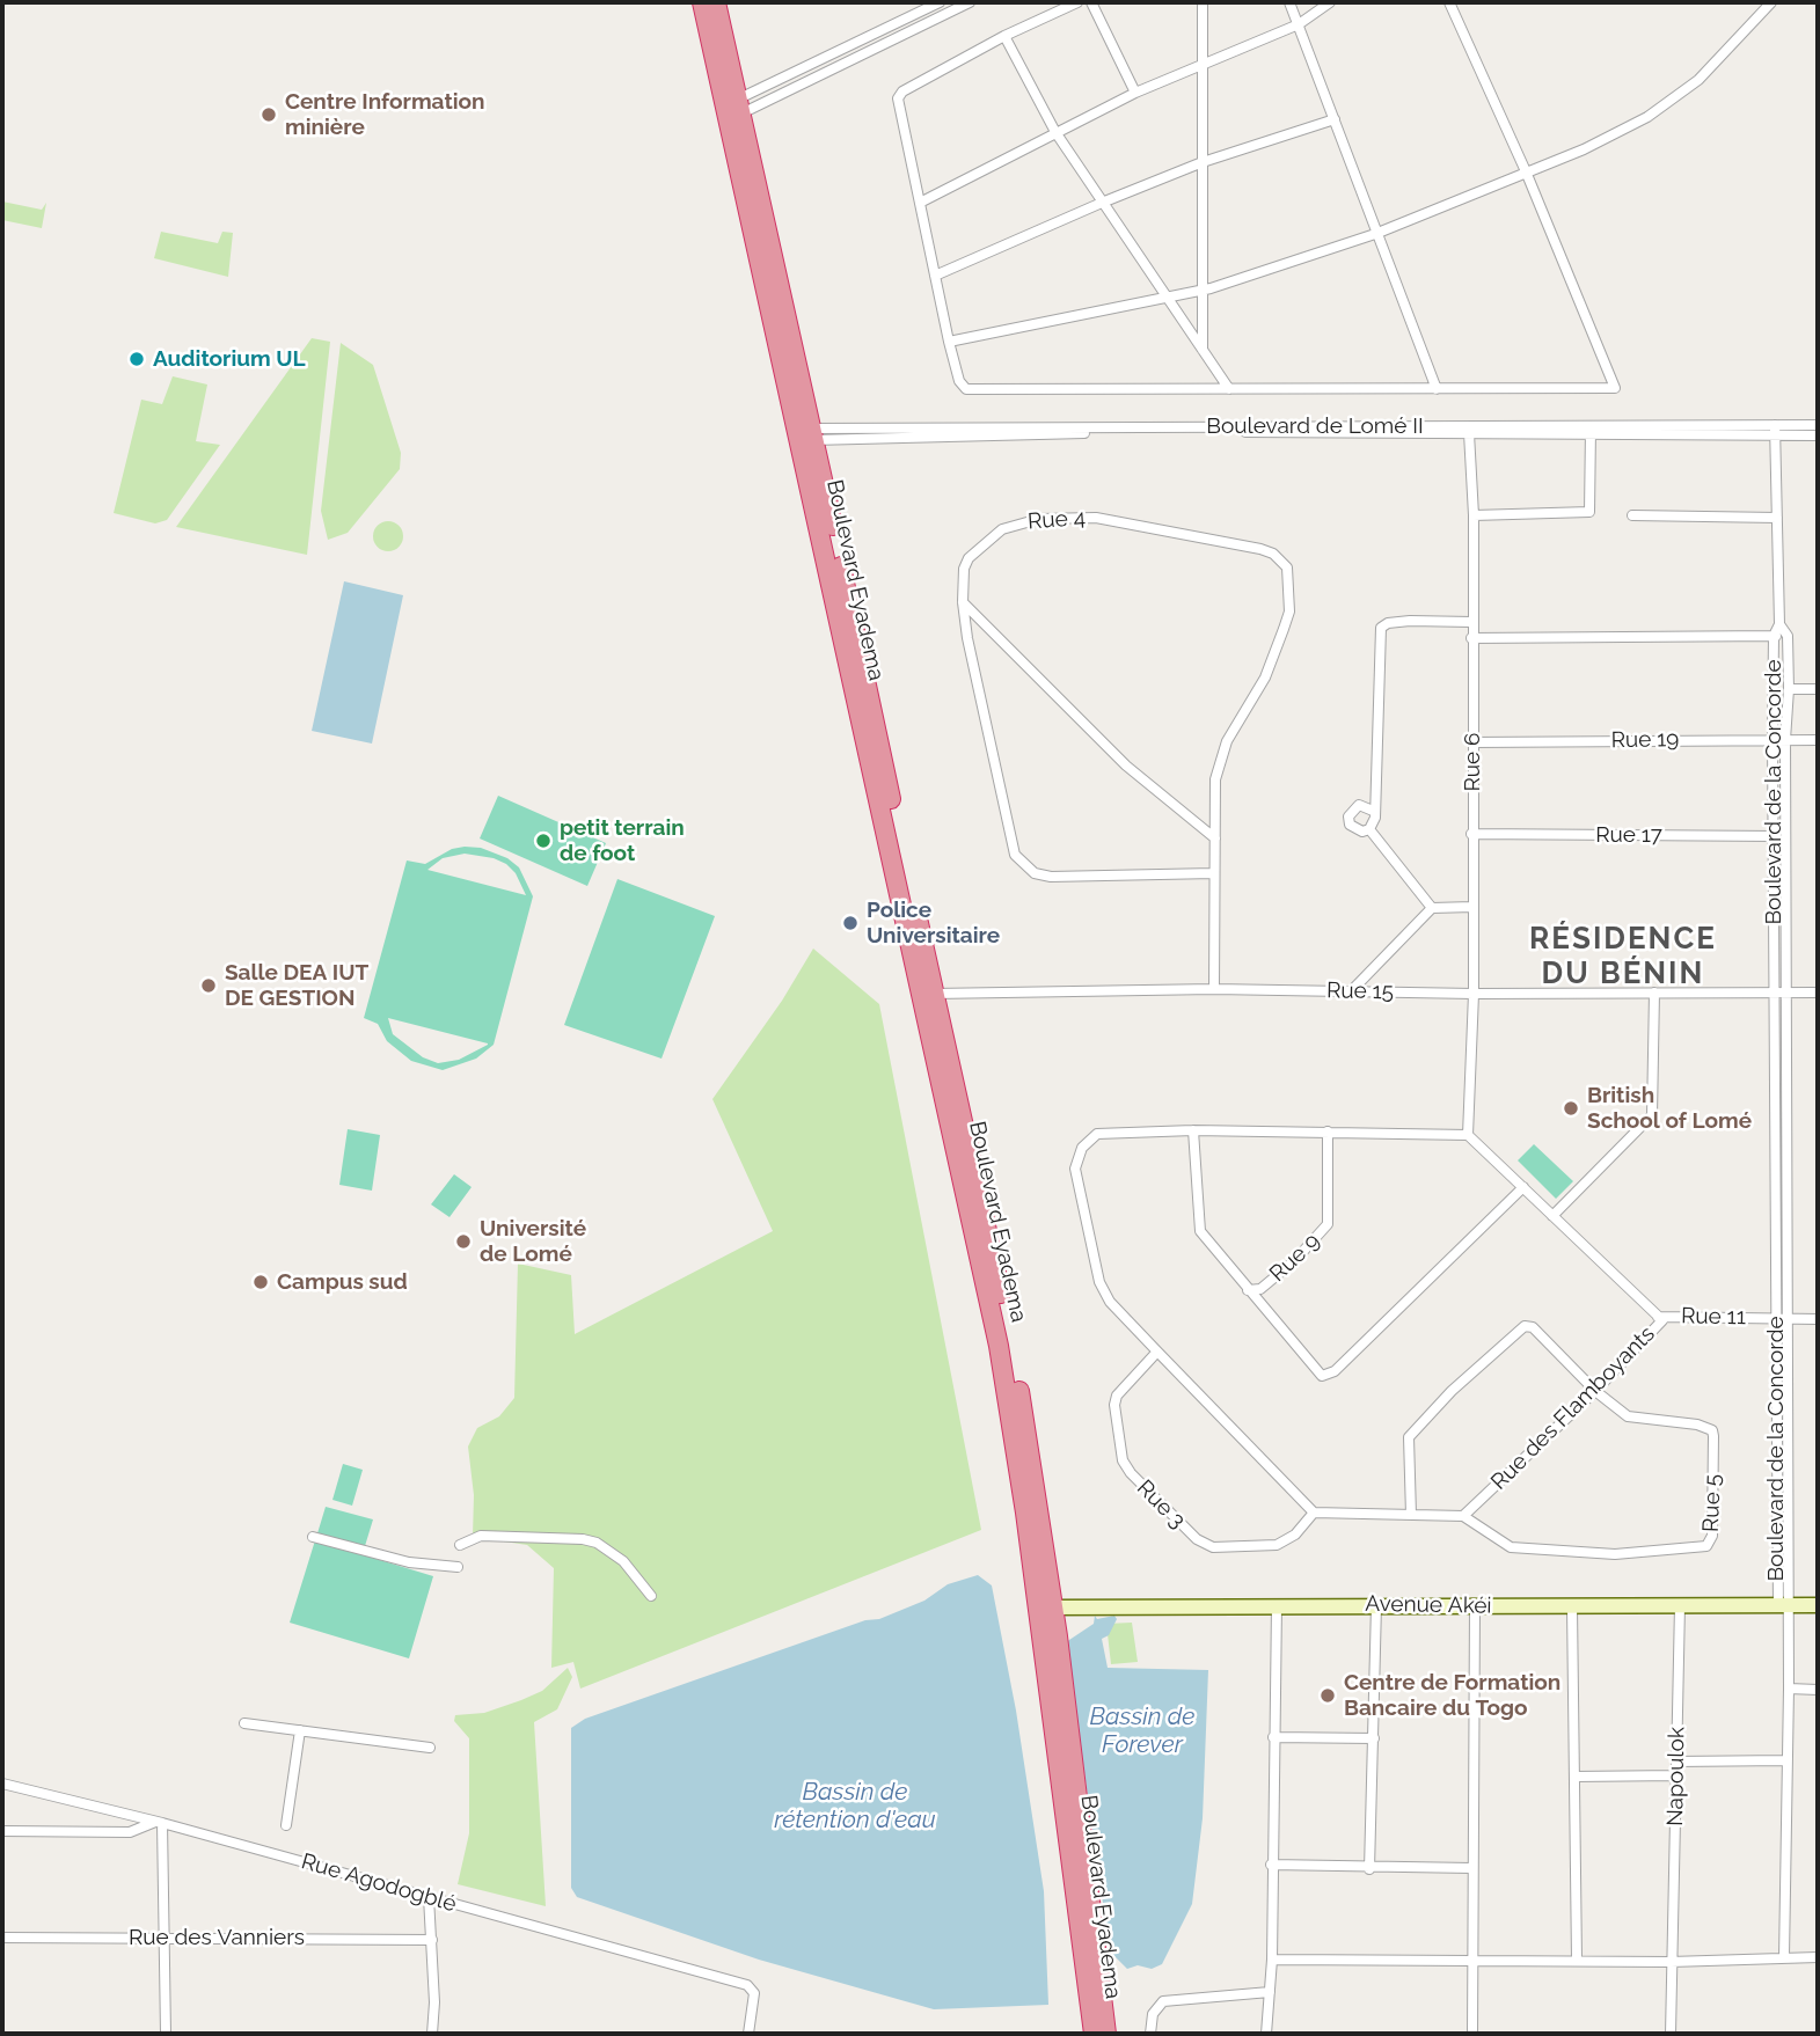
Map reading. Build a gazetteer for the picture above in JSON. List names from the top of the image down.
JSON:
{
  "streets": {
    "highway": ["Boulevard Eyadema"],
    "main road": ["Avenue Akéi"],
    "street": [
      "Boulevard de Lomé II",
      "Rue 4",
      "Rue 19",
      "Rue 6",
      "Boulevard de la Concorde",
      "Rue 17",
      "Rue 15",
      "Rue 9",
      "Rue 11",
      "Rue des Flamboyants",
      "Rue 5",
      "Rue 3",
      "Napoulok",
      "Rue Agodogblé",
      "Rue des Vanniers"
    ]
  },
  "crossings": [
    ["Boulevard de Lomé II", "Boulevard Eyadema"],
    ["Boulevard de Lomé II", "Rue 6"],
    ["Rue 4", "Rue 15"],
    ["Boulevard Eyadema", "Rue 15"],
    ["Boulevard Eyadema", "Avenue Akéi"],
    ["Rue 19", "Rue 6"],
    ["Rue 19", "Boulevard de la Concorde"],
    ["Rue 6", "Rue 17"],
    ["Rue 6", "Rue 15"],
    ["Rue 6", "Rue des Flamboyants"],
    ["Boulevard de la Concorde", "Rue 17"],
    ["Boulevard de la Concorde", "Rue 15"],
    ["Boulevard de la Concorde", "Rue 11"],
    ["Boulevard de la Concorde", "Avenue Akéi"],
    ["Rue 11", "Rue des Flamboyants"],
    ["Rue des Flamboyants", "Rue 5"],
    ["Avenue Akéi", "Napoulok"]
  ],
  "districts": ["RÉSIDENCE DU BÉNIN"],
  "water": ["Bassin de Forever", "Bassin de rétention d'eau"],
  "places": [
    "Centre Information minière",
    "Auditorium UL",
    "petit terrain de foot",
    "Police Universitaire",
    "Salle DEA IUT DE GESTION",
    "British School of Lomé",
    "Université de Lomé",
    "Campus sud",
    "Centre de Formation Bancaire du Togo"
  ]
}
